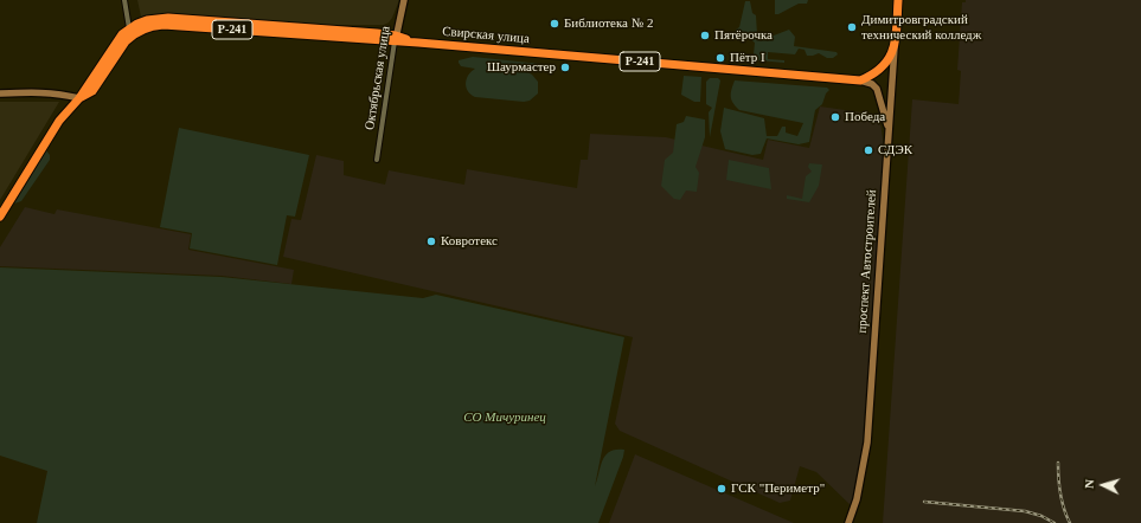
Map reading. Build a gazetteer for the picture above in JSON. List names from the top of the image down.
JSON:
{
  "streets": {
    "highway": ["Р-241", "Свирская улица", "проспект Автостроителей"],
    "main road": ["Октябрьская улица"]
  },
  "crossings": [
    ["Свирская улица", "Октябрьская улица"]
  ],
  "parks": ["СО Мичуринец"],
  "places": [
    "Библиотека № 2",
    "Димитровградский технический колледж",
    "Пятёрочка",
    "Пётр I",
    "Шаурмастер",
    "Победа",
    "СДЭК",
    "Ковротекс",
    "ГСК \"Периметр\""
  ],
  "north": "left"
}
